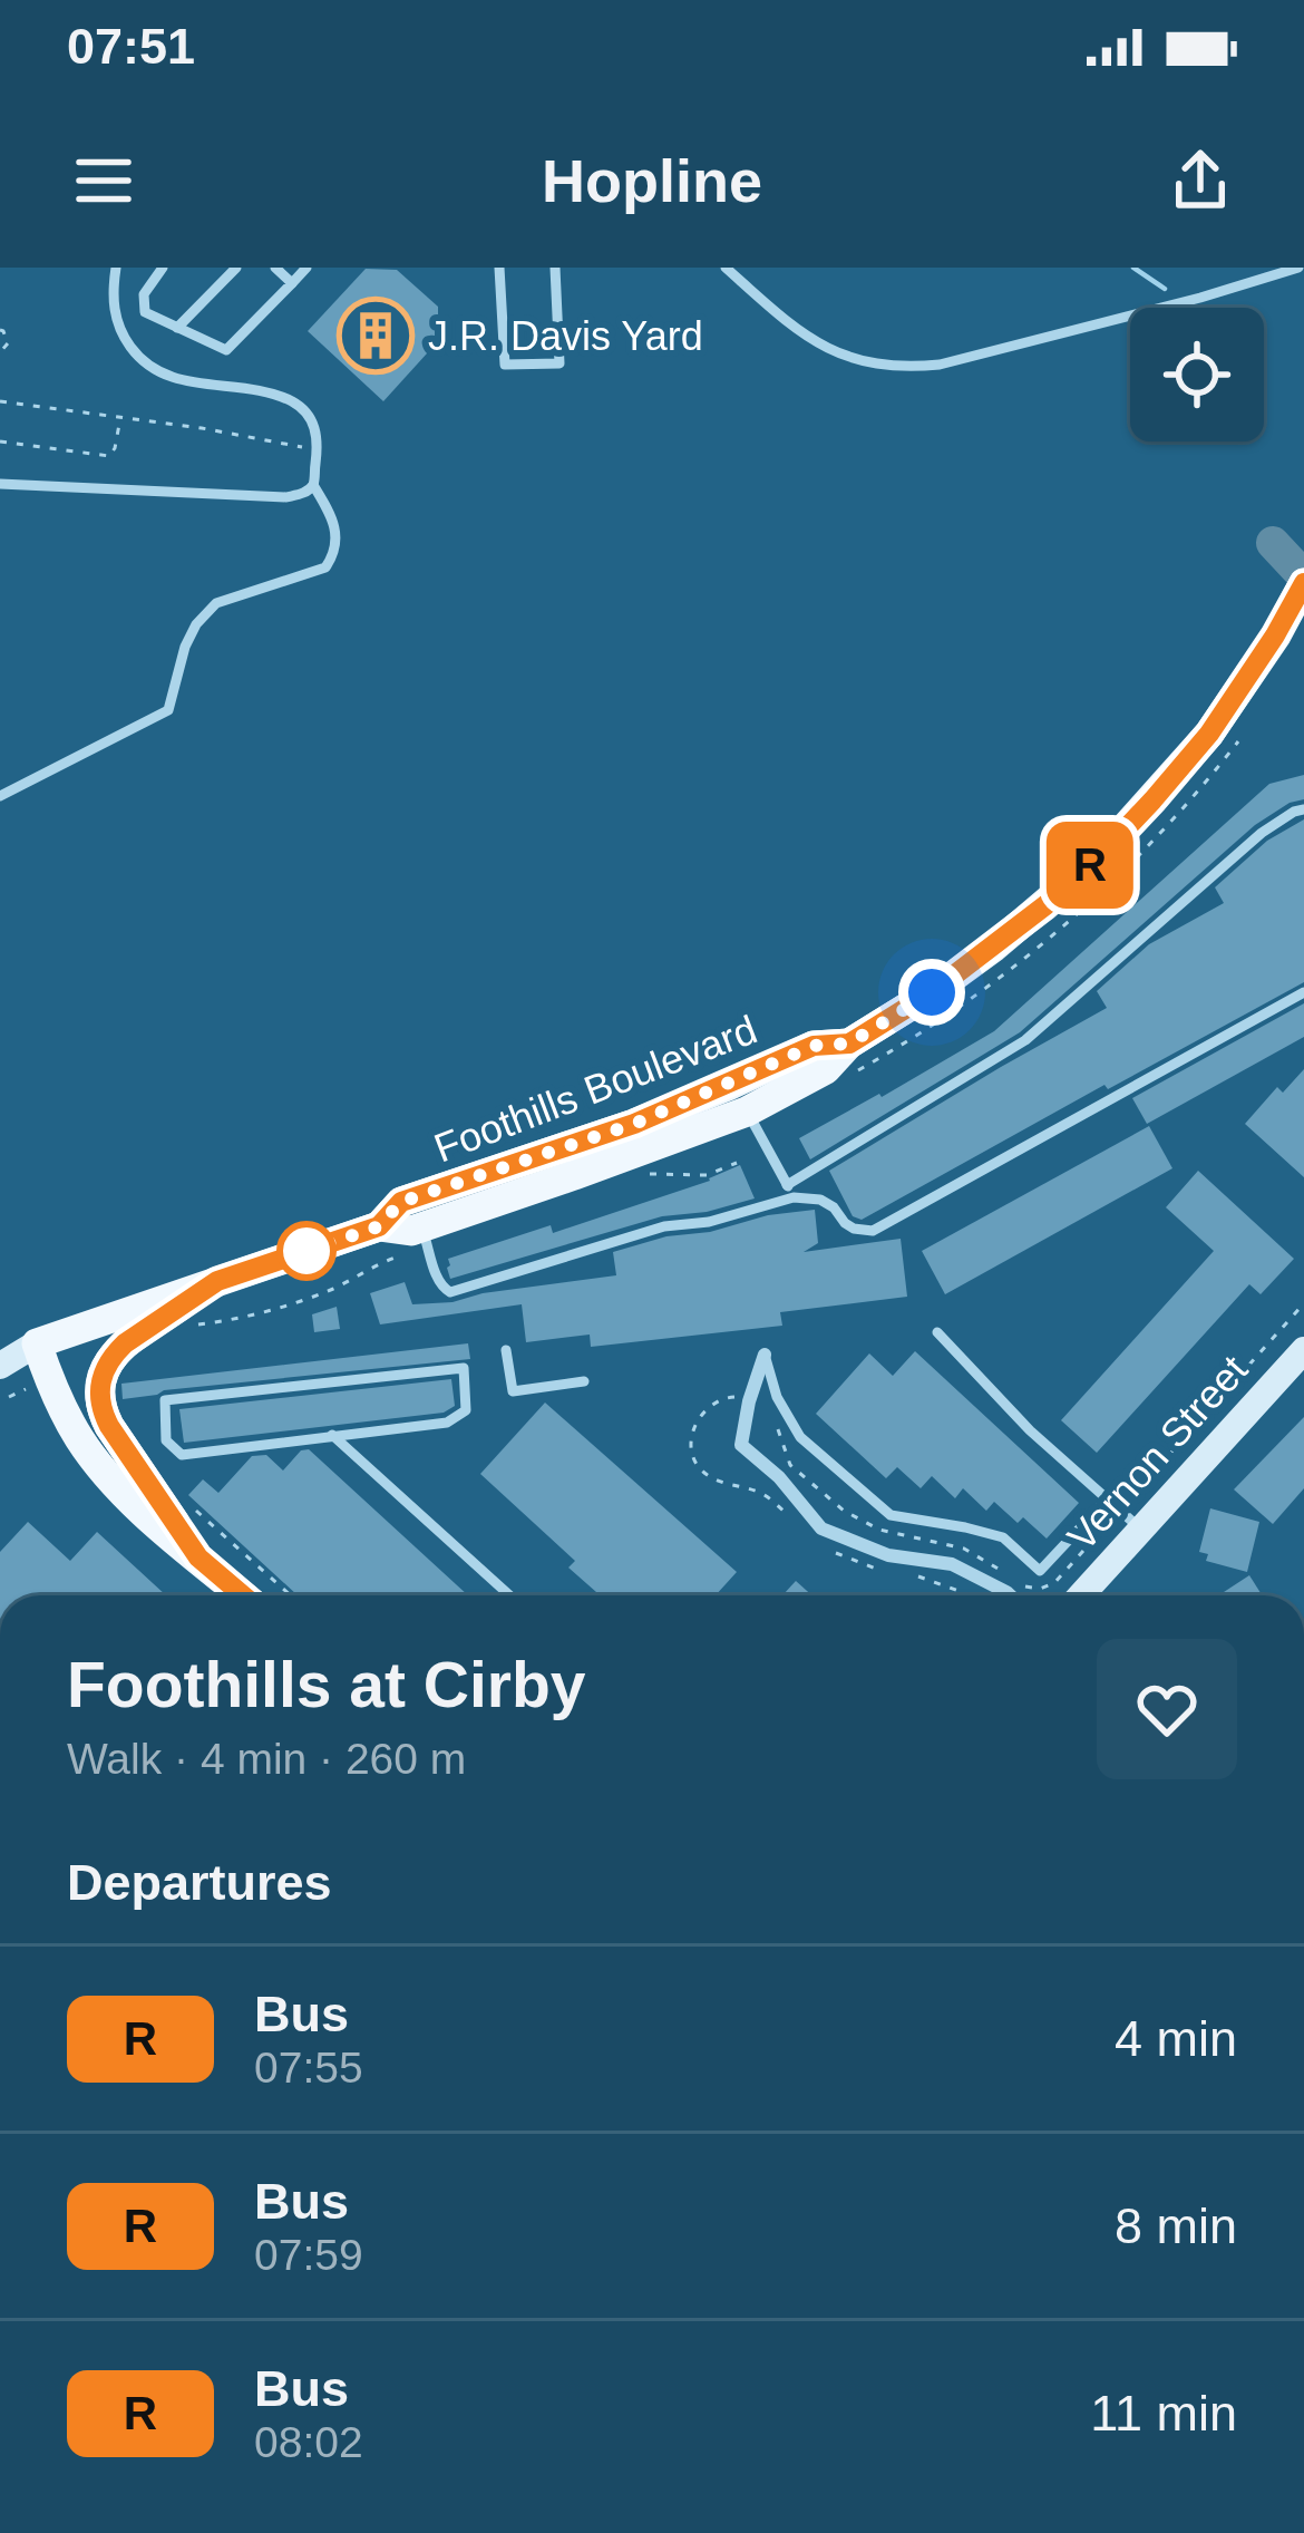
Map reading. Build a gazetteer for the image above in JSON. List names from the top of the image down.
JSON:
{
  "streets": {
    "main road": ["Foothills Boulevard", "Vernon Street"]
  },
  "places": {
    "building": ["J.R. Davis Yard"]
  },
  "lines": ["bus line R"],
  "page": {
    "status": "07:51",
    "header": "Hopline",
    "on_map": "R",
    "heading": [
      ["Foothills at Cirby", "Walk · 4 min · 260 m"],
      "Departures"
    ],
    "list": [
      {
        "mark": "R",
        "name": "Bus",
        "note": "07:55",
        "value": "4 min"
      },
      {
        "mark": "R",
        "name": "Bus",
        "note": "07:59",
        "value": "8 min"
      },
      {
        "mark": "R",
        "name": "Bus",
        "note": "08:02",
        "value": "11 min"
      }
    ]
  }
}
